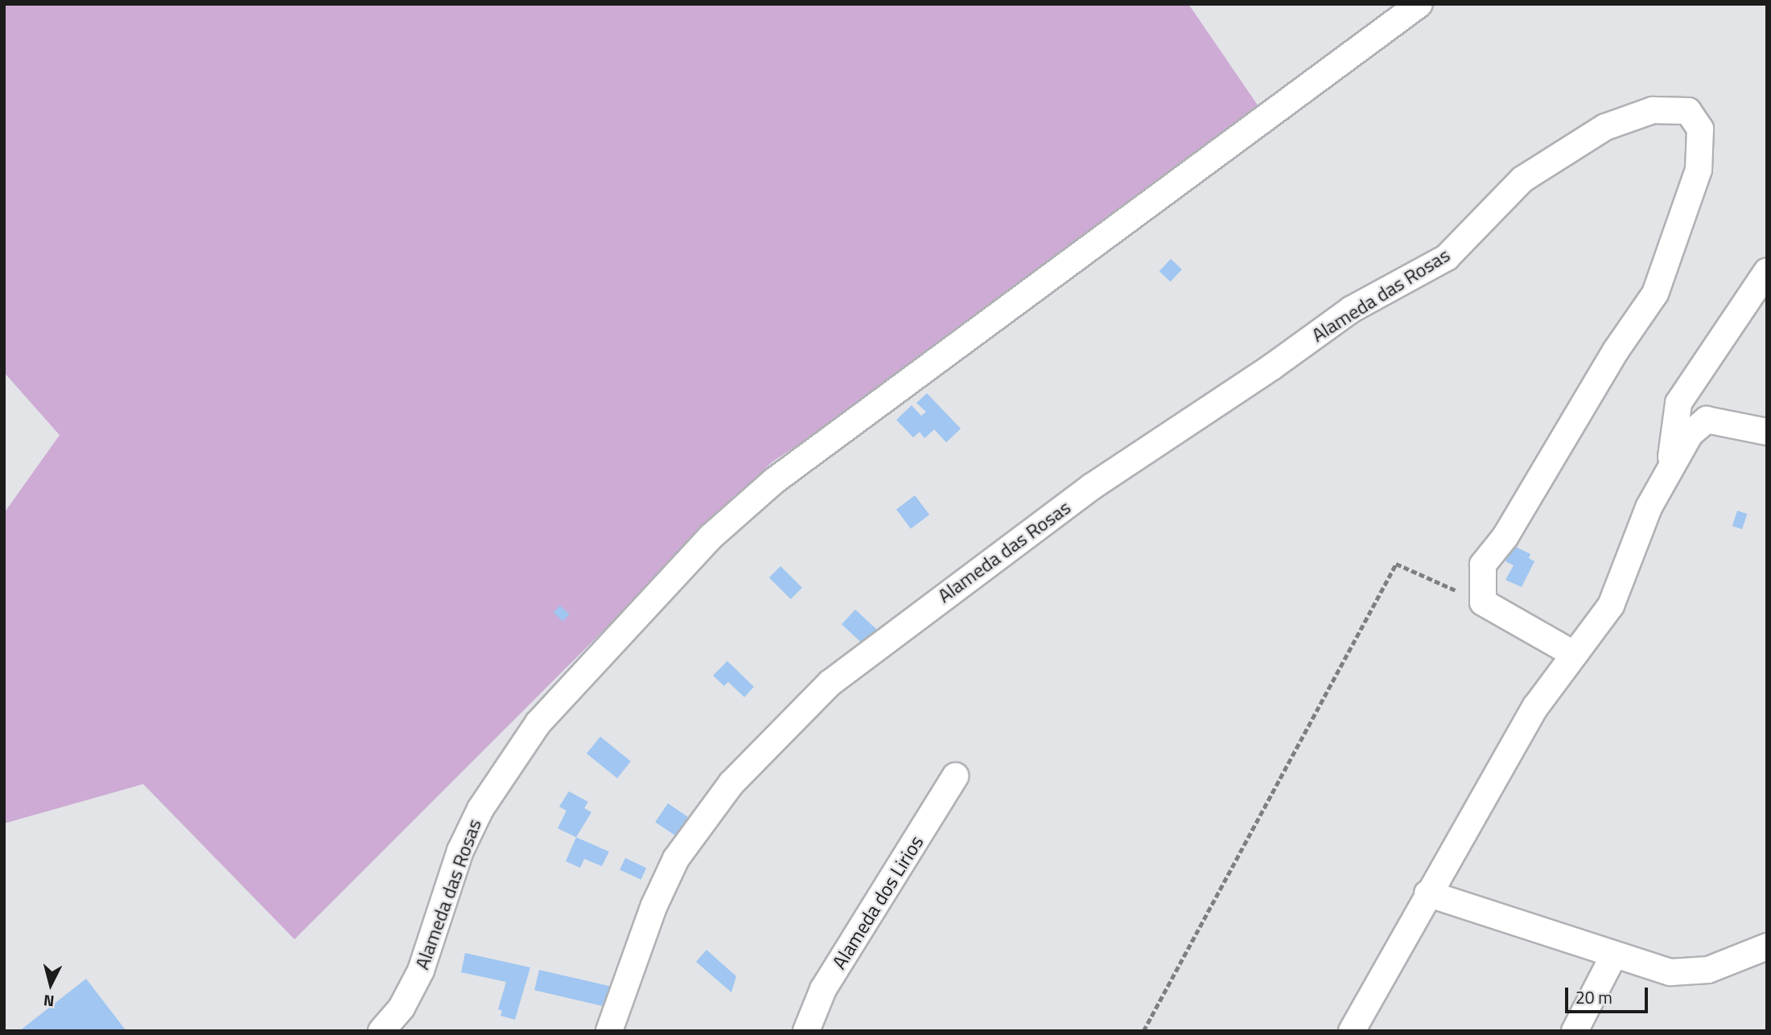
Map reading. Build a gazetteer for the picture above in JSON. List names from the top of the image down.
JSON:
{
  "streets": {
    "street": ["Alameda das Rosas", "Alameda dos Lirios"]
  },
  "scale_bar": "20 m",
  "north": "bottom"
}
